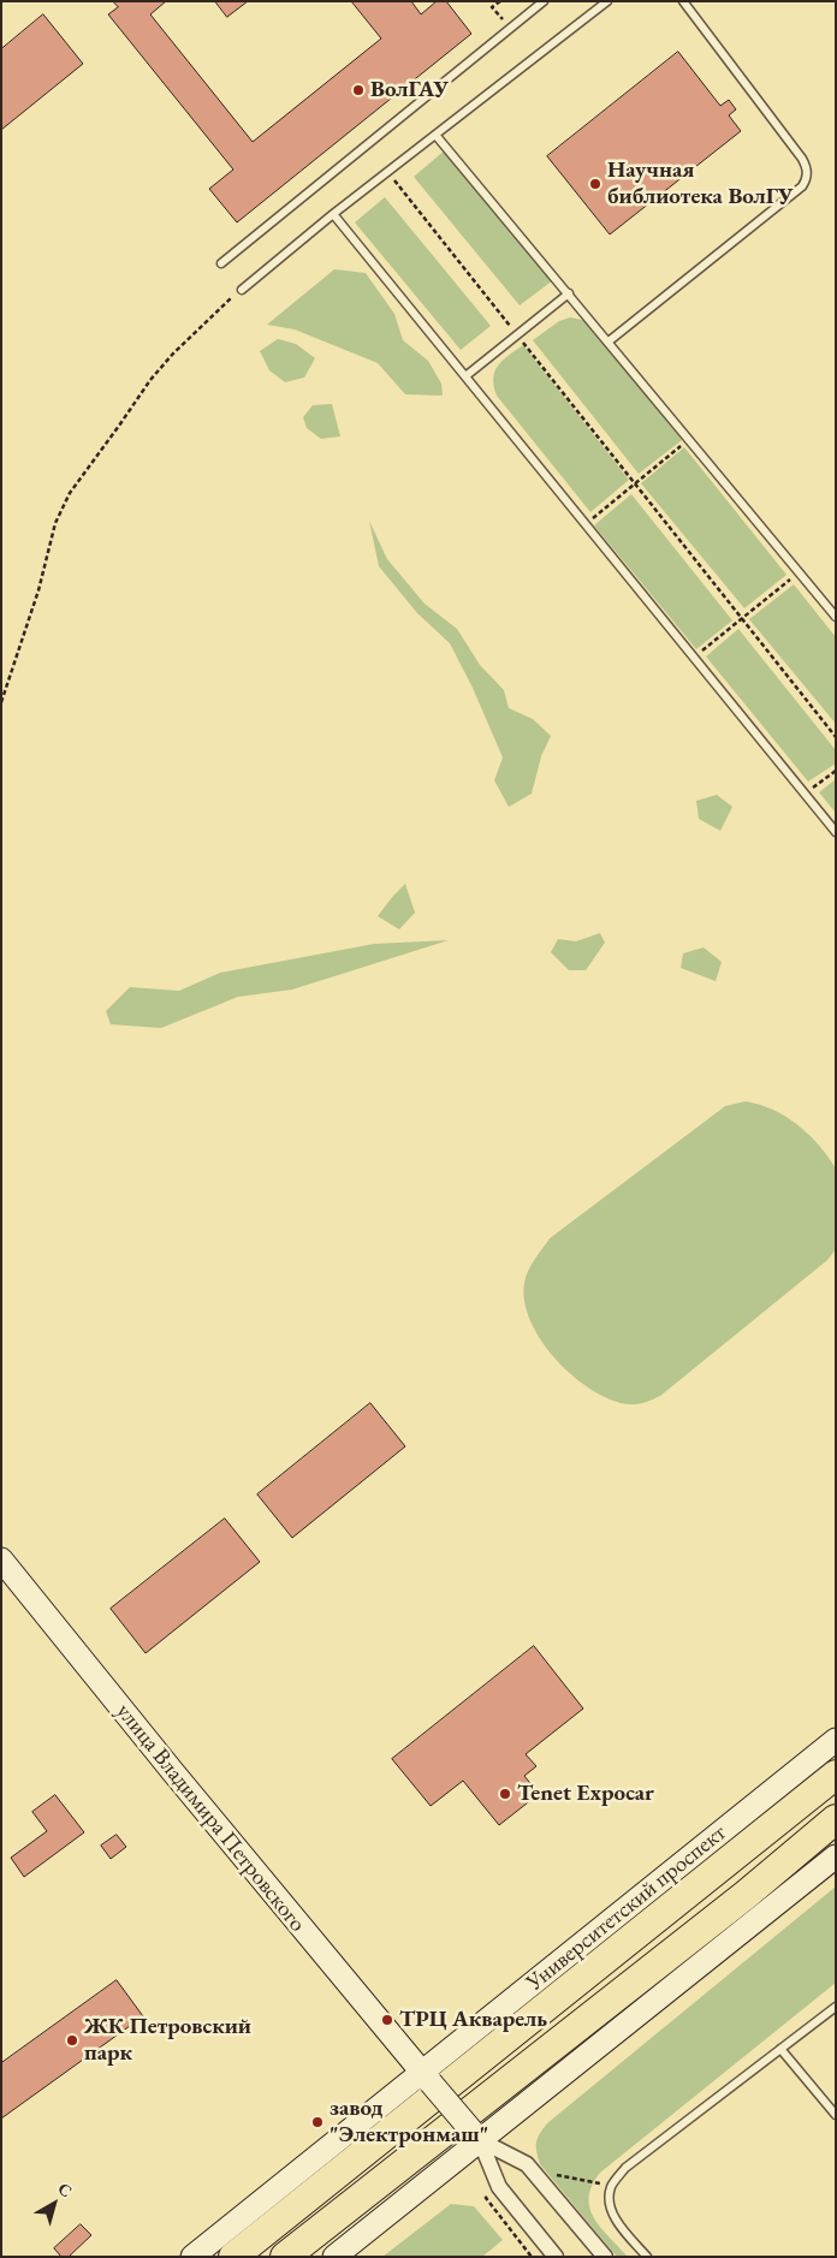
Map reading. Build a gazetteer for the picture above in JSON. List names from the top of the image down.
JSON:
{
  "streets": {
    "highway": ["Университетский проспект"],
    "street": ["улица Владимира Петровского"]
  },
  "crossings": [
    ["улица Владимира Петровского", "Университетский проспект"]
  ],
  "places": [
    "ВолГАУ",
    "Научная библиотека ВолГУ",
    "Tenet Expocar",
    "ТРЦ Акварель",
    "ЖК Петровский парк",
    "завод \"Электронмаш\""
  ],
  "north": "top right"
}
